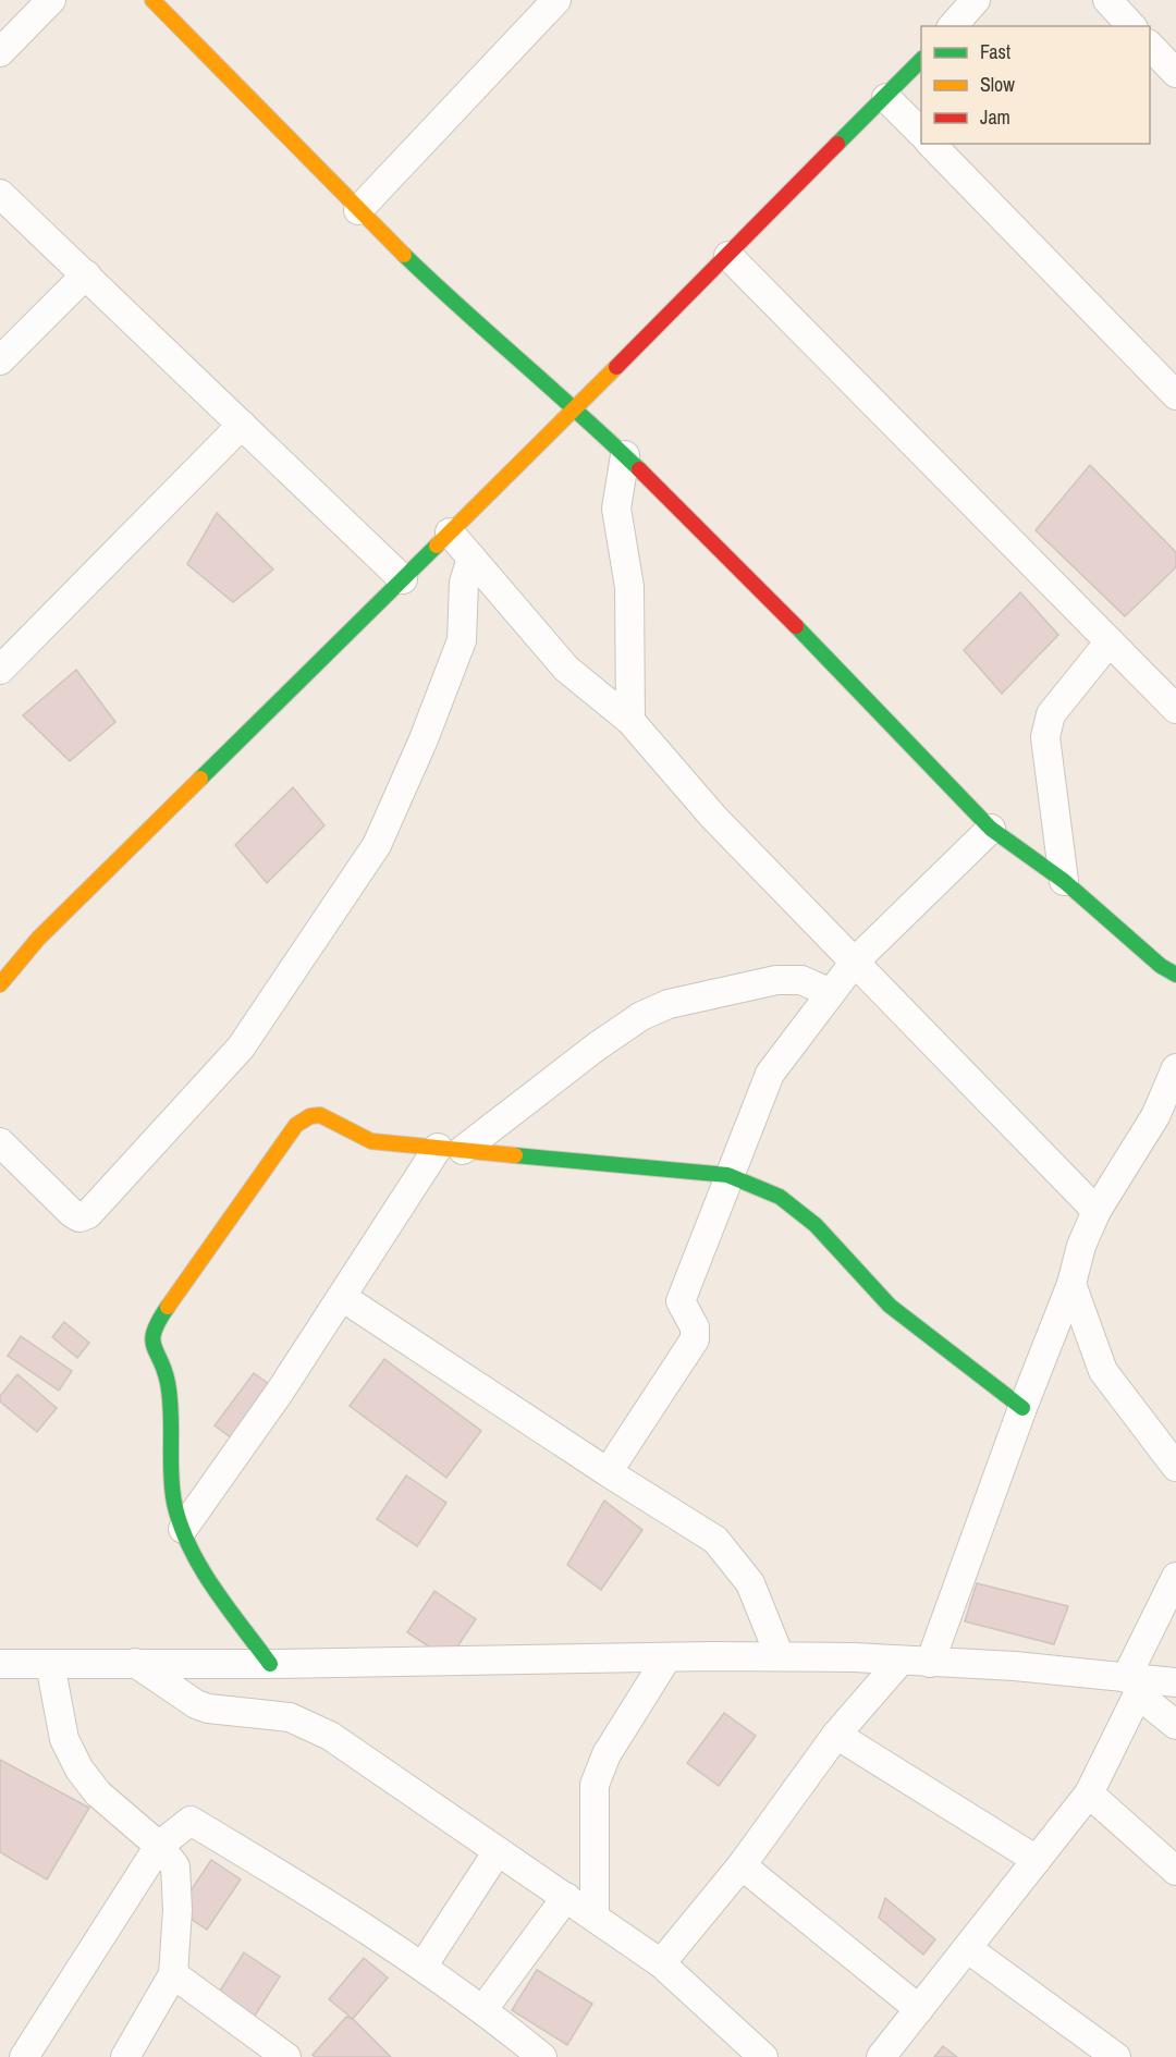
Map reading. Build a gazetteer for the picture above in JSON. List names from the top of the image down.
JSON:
{
  "legend": ["Fast", "Slow", "Jam"]
}
